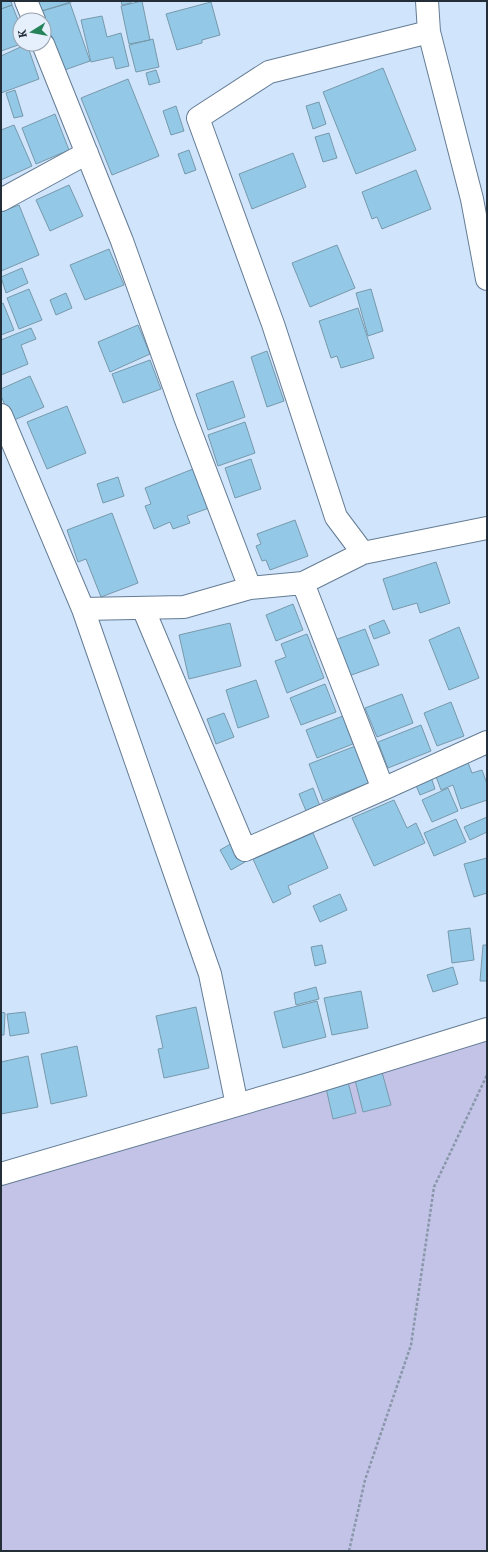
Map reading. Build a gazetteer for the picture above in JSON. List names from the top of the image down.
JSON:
{
  "north": "left"
}
